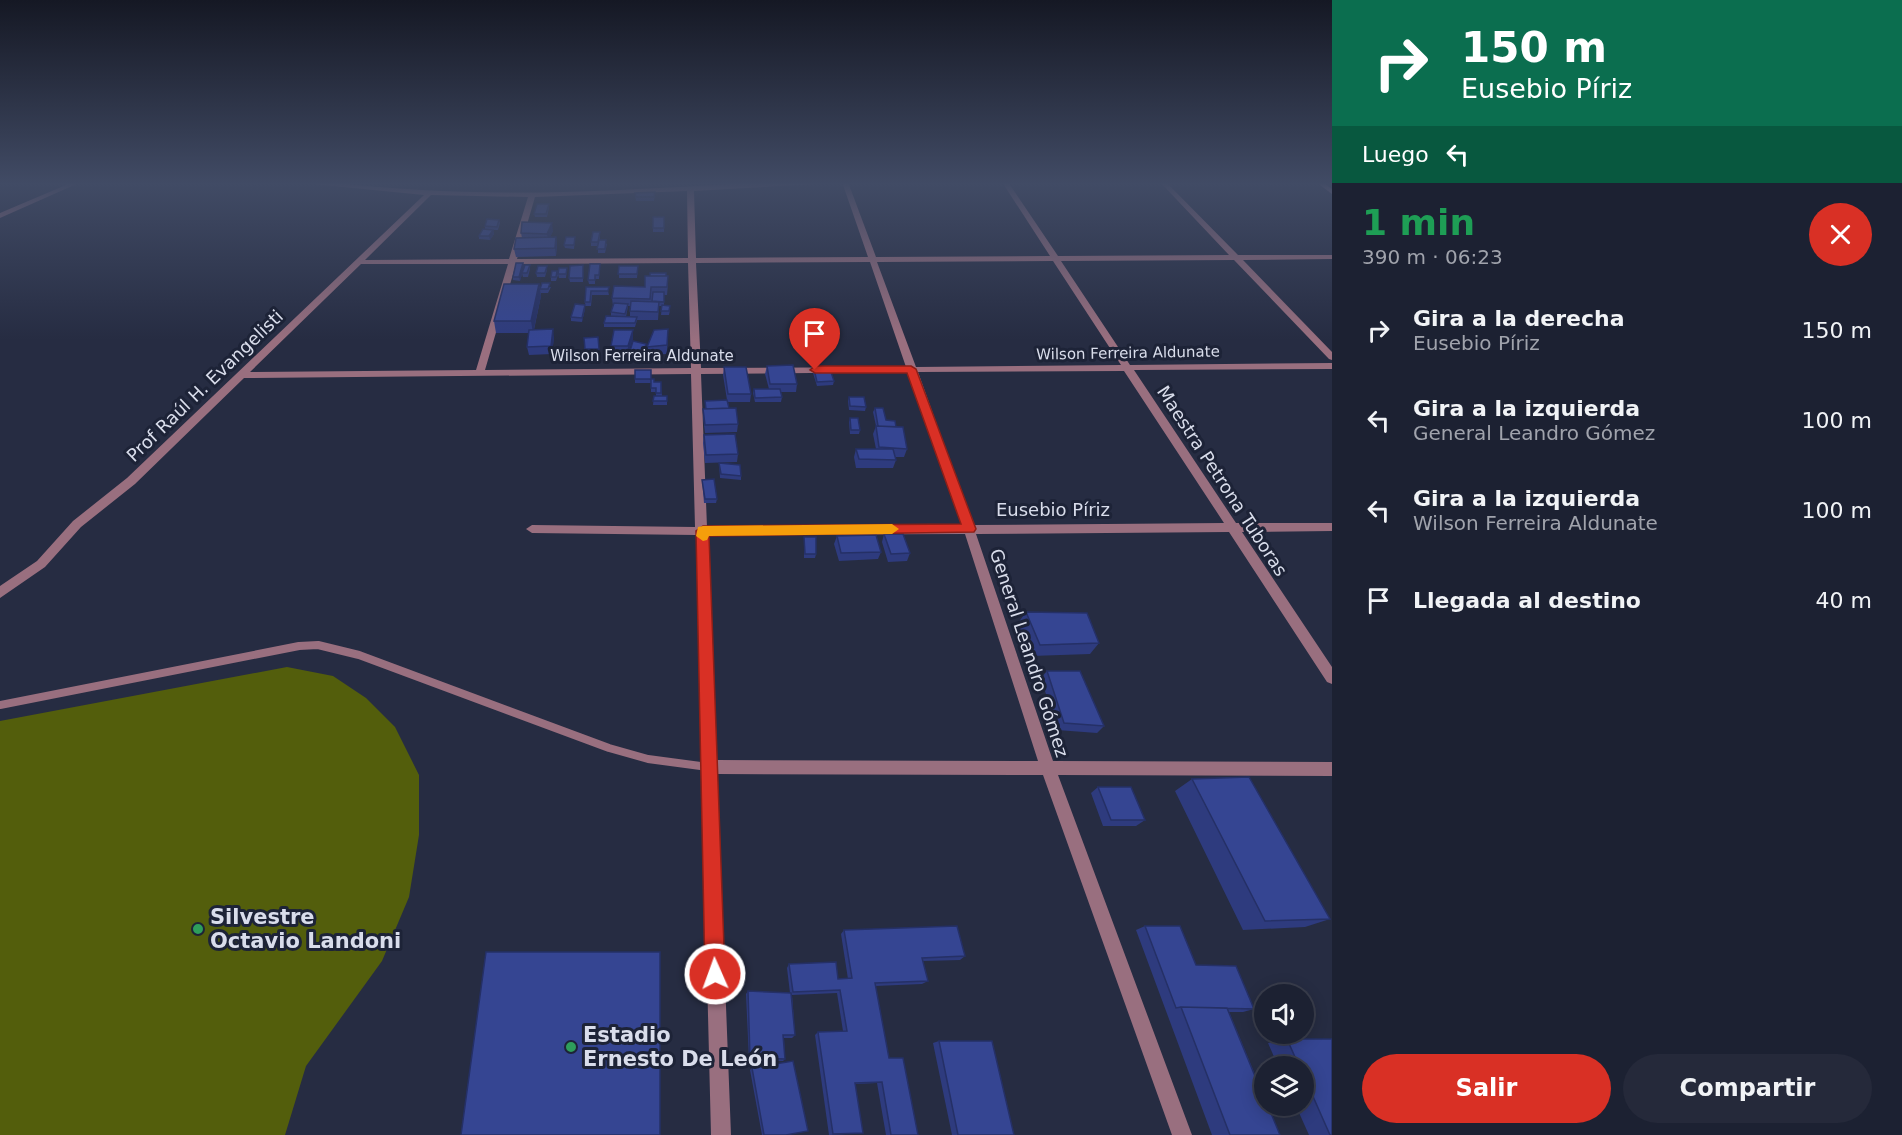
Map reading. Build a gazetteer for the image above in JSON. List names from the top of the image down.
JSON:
{
  "streets": {
    "street": [
      "Wilson Ferreira Aldunate",
      "Prof Raúl H. Evangelisti",
      "Maestra Petrona Tuboras",
      "Eusebio Píriz",
      "General Leandro Gómez"
    ]
  },
  "crossings": [
    ["Wilson Ferreira Aldunate", "Prof Raúl H. Evangelisti"],
    ["Wilson Ferreira Aldunate", "Maestra Petrona Tuboras"],
    ["Wilson Ferreira Aldunate", "General Leandro Gómez"],
    ["Maestra Petrona Tuboras", "Eusebio Píriz"],
    ["Eusebio Píriz", "General Leandro Gómez"]
  ],
  "places": ["Silvestre Octavio Landoni", "Estadio Ernesto De León"],
  "page": {
    "turn": ["150 m", "Eusebio Píriz"],
    "then": "Luego",
    "heading": ["1 min", "390 m · 06:23"],
    "list": [
      {
        "name": "Gira a la derecha",
        "note": "Eusebio Píriz",
        "value": "150 m"
      },
      {
        "name": "Gira a la izquierda",
        "note": "General Leandro Gómez",
        "value": "100 m"
      },
      {
        "name": "Gira a la izquierda",
        "note": "Wilson Ferreira Aldunate",
        "value": "100 m"
      },
      {
        "name": "Llegada al destino",
        "value": "40 m"
      }
    ],
    "buttons": ["Salir", "Compartir"]
  }
}
